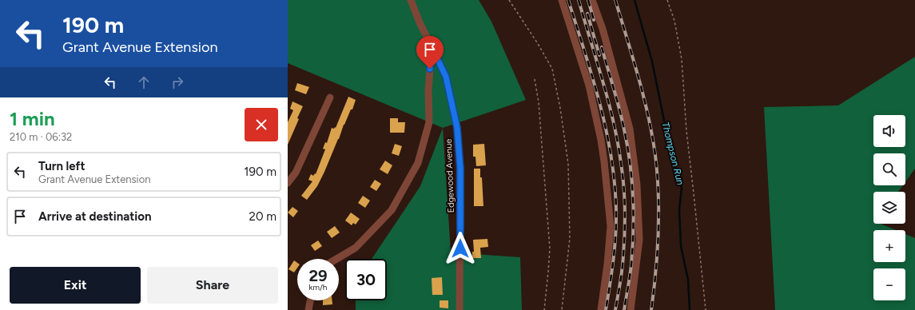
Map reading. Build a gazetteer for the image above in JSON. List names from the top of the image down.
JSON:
{
  "streets": {
    "street": ["Edgewood Avenue"]
  },
  "water": ["Thompson Run"],
  "page": {
    "turn": ["190 m", "Grant Avenue Extension"],
    "heading": ["1 min", "210 m · 06:32"],
    "map_buttons": ["+", "−"],
    "list": [
      {
        "name": "Turn left",
        "note": "Grant Avenue Extension",
        "value": "190 m"
      },
      {
        "name": "Arrive at destination",
        "value": "20 m"
      }
    ],
    "speed": "29 km/h",
    "limit": "30",
    "buttons": ["Exit", "Share"]
  }
}
